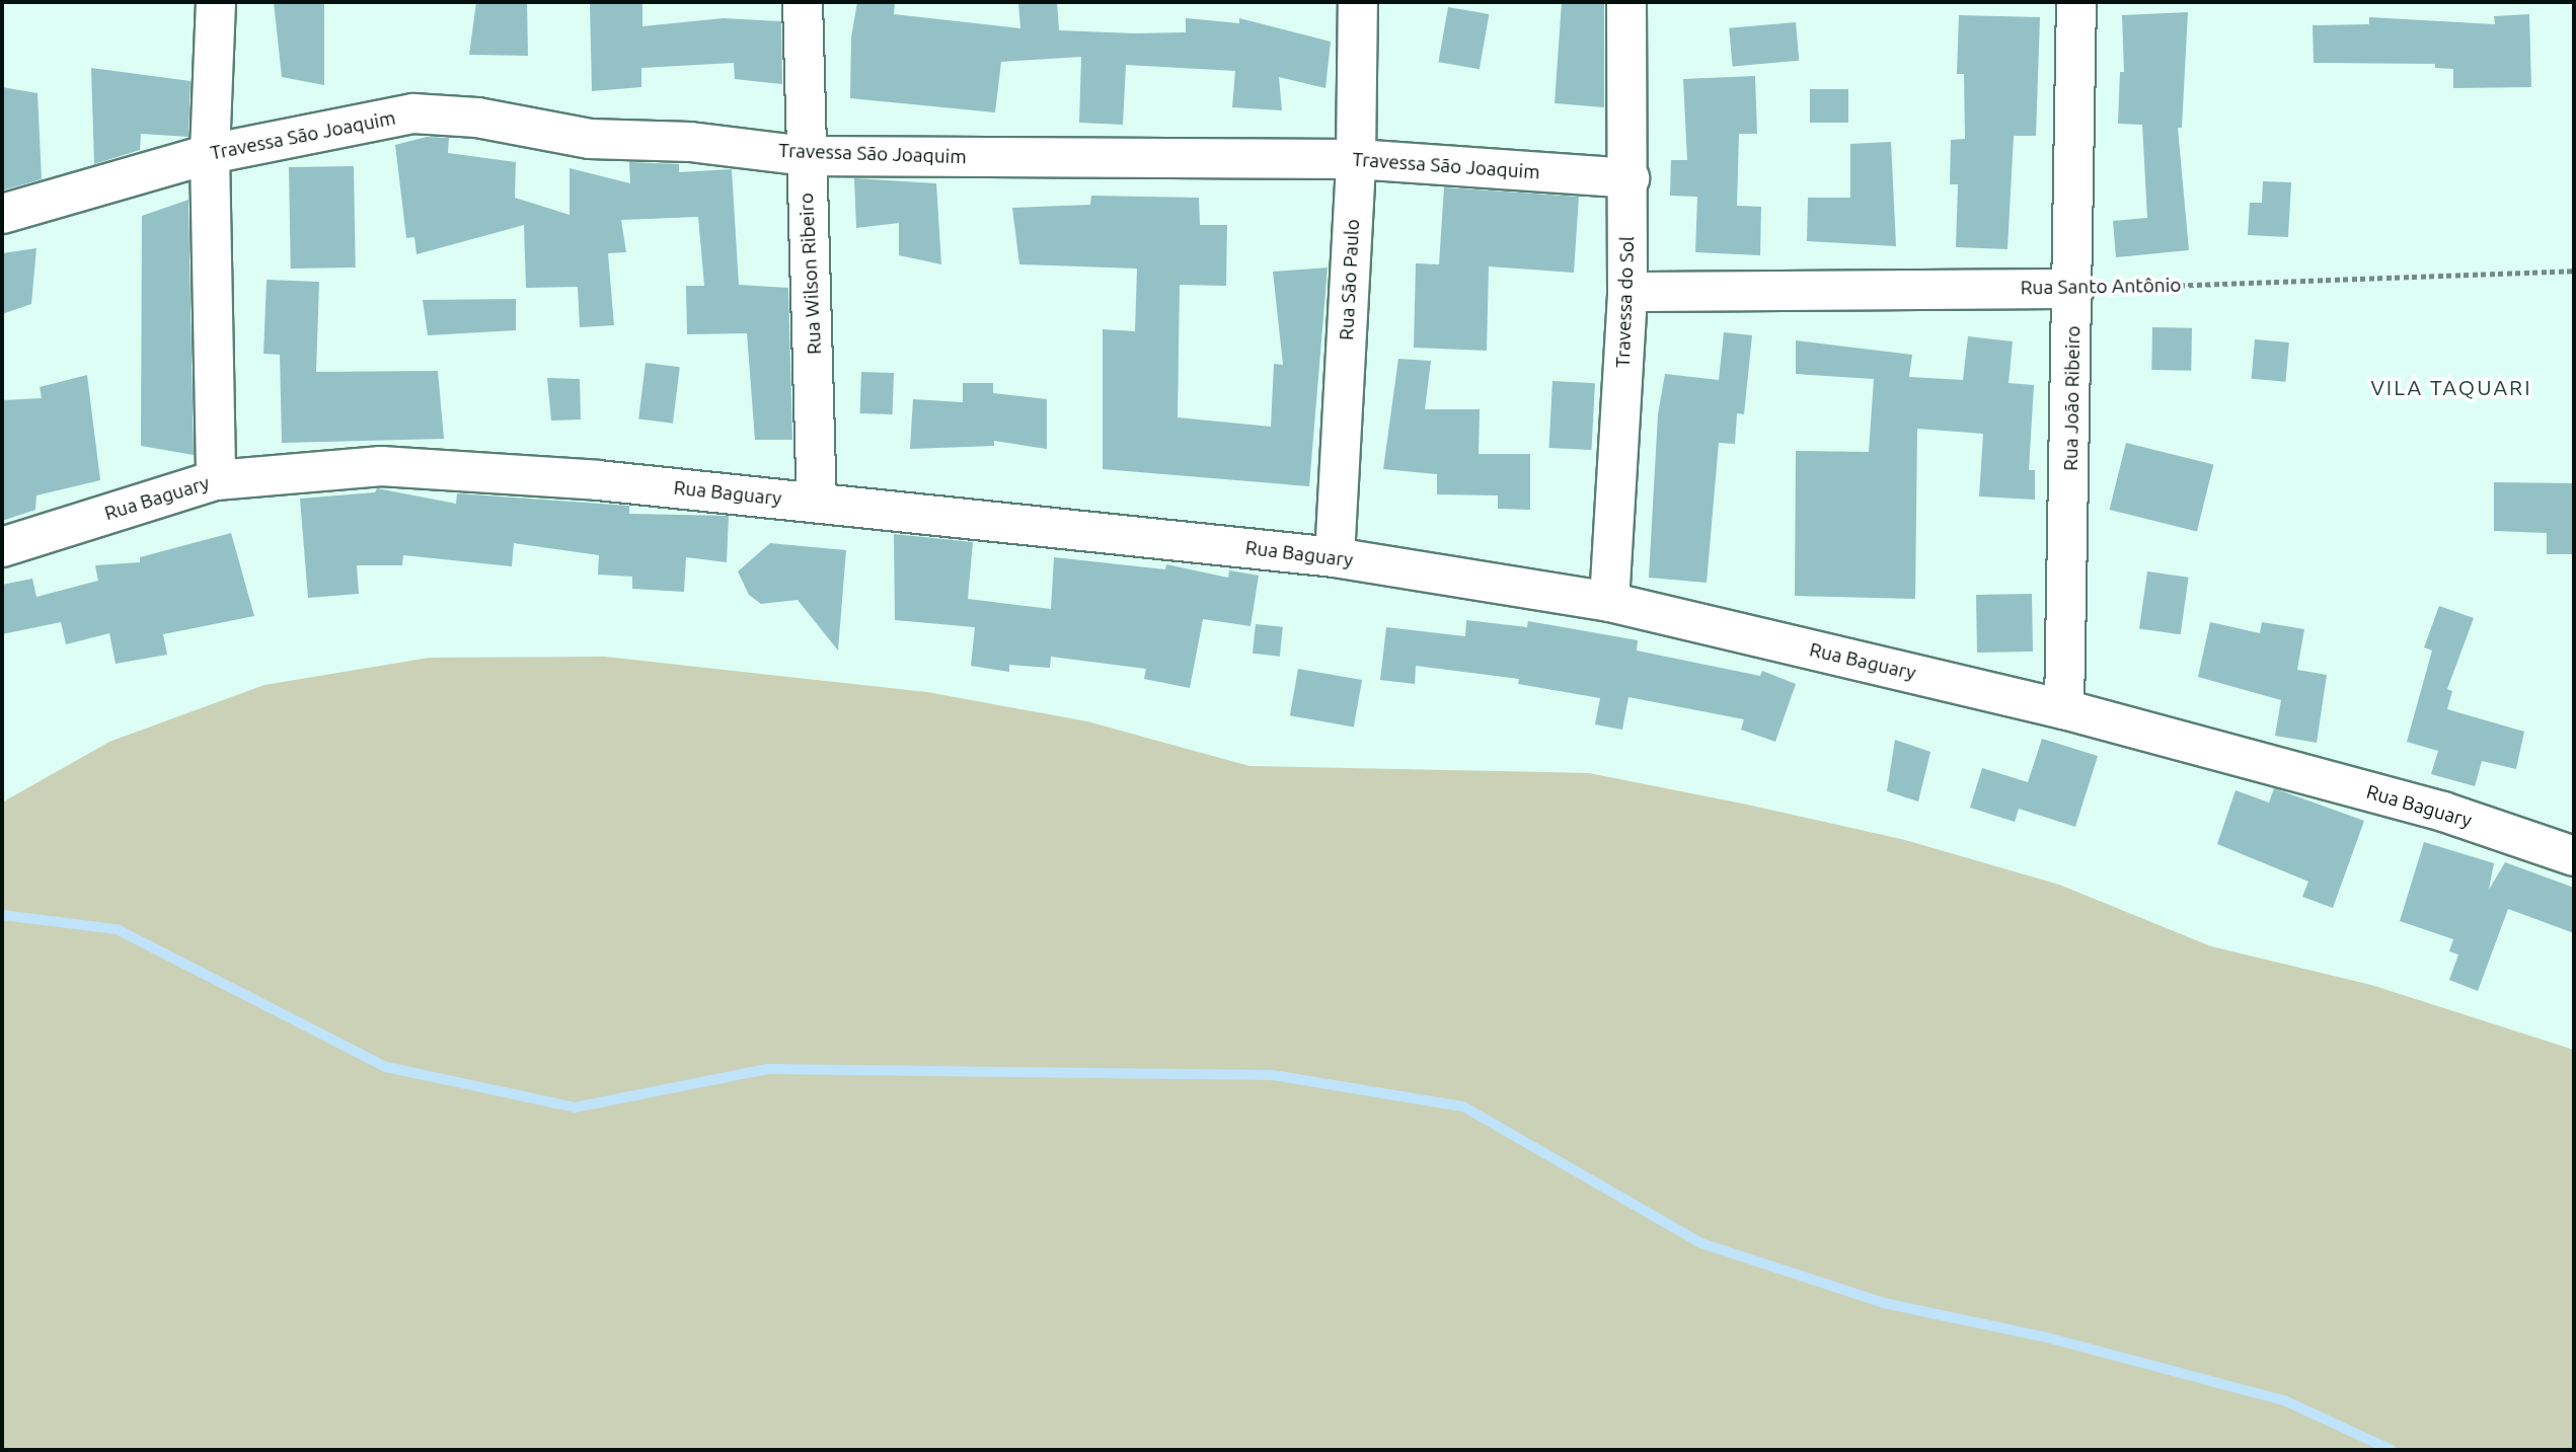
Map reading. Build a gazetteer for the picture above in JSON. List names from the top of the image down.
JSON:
{
  "streets": {
    "street": [
      "Travessa São Joaquim",
      "Rua Wilson Ribeiro",
      "Rua São Paulo",
      "Rua Santo Antônio",
      "Travessa do Sol",
      "Rua João Ribeiro",
      "Rua Baguary"
    ]
  },
  "crossings": [
    ["Travessa São Joaquim", "Rua Wilson Ribeiro"],
    ["Travessa São Joaquim", "Rua São Paulo"],
    ["Travessa São Joaquim", "Travessa do Sol"],
    ["Rua Wilson Ribeiro", "Rua Baguary"],
    ["Rua São Paulo", "Rua Baguary"],
    ["Rua Santo Antônio", "Travessa do Sol"],
    ["Rua Santo Antônio", "Rua João Ribeiro"],
    ["Travessa do Sol", "Rua Baguary"],
    ["Rua João Ribeiro", "Rua Baguary"]
  ],
  "districts": ["VILA TAQUARI"]
}
